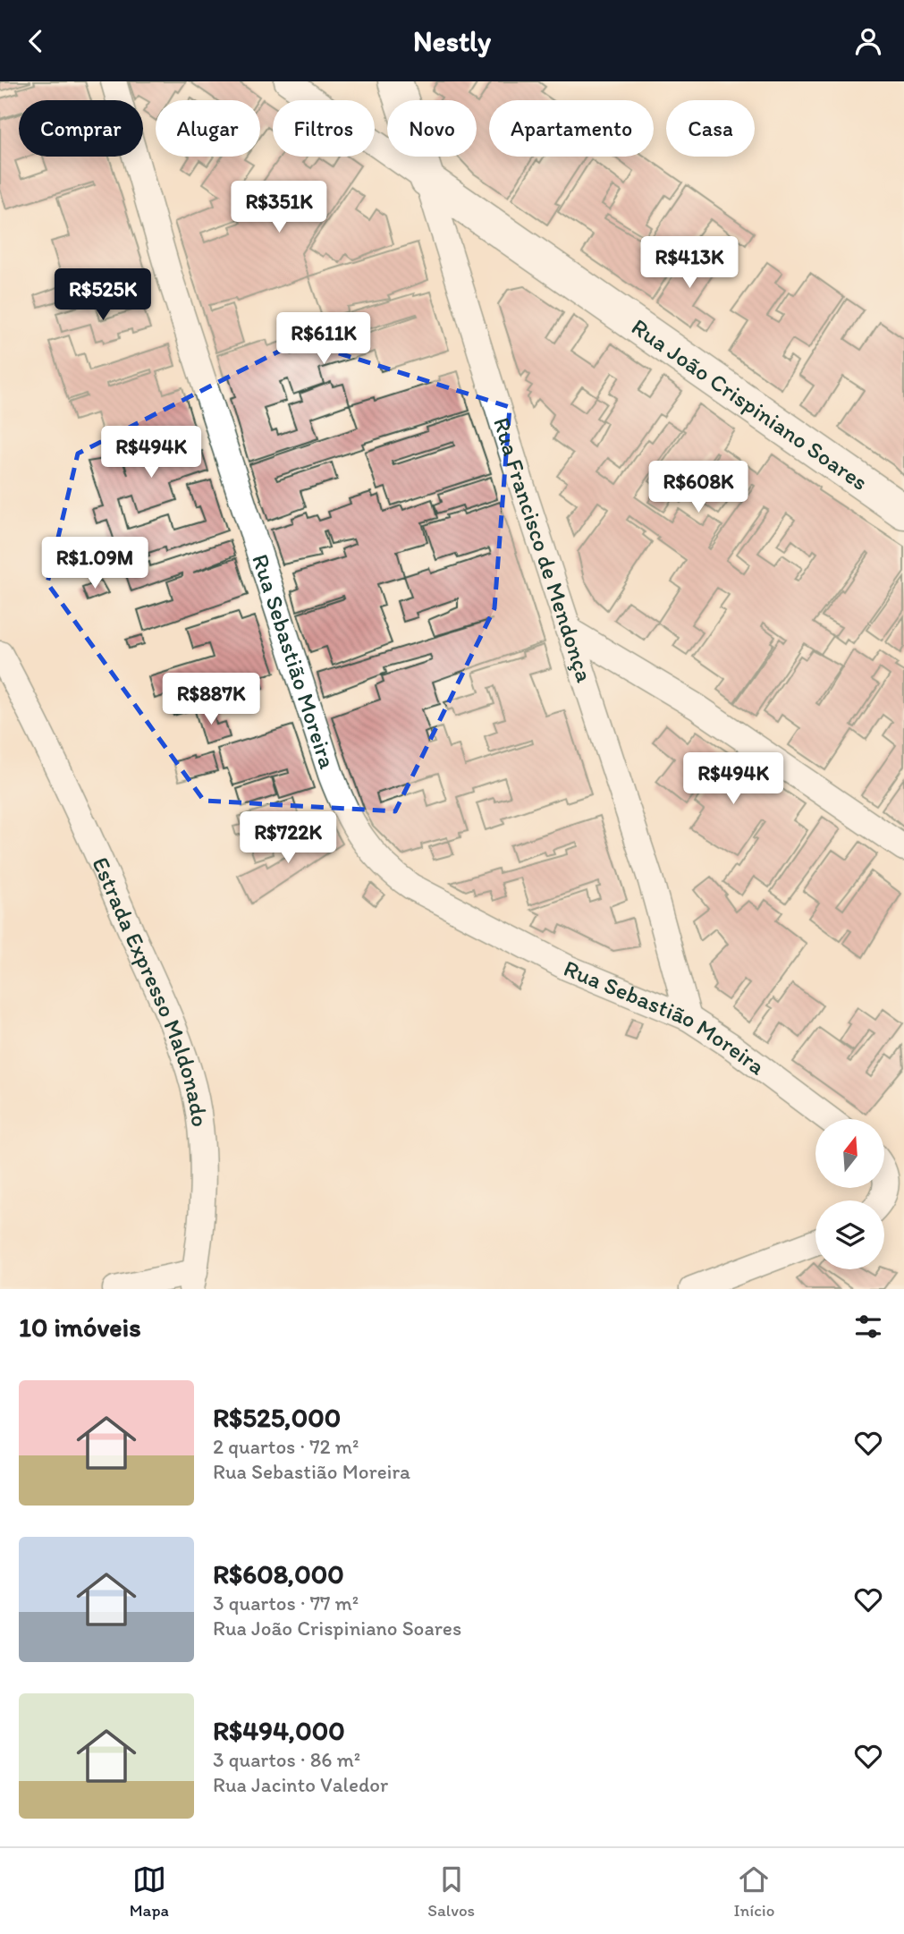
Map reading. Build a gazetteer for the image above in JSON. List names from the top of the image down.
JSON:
{
  "streets": {
    "street": [
      "Rua João Crispiniano Soares",
      "Rua Francisco de Mendonça",
      "Rua Sebastião Moreira",
      "Estrada Expresso Maldonado"
    ]
  },
  "crossings": [
    ["Rua João Crispiniano Soares", "Rua Francisco de Mendonça"],
    ["Rua Francisco de Mendonça", "Rua Sebastião Moreira"]
  ],
  "north": "top",
  "page": {
    "header": "Nestly",
    "chip": [
      "Comprar",
      "Alugar",
      "Filtros",
      "Novo",
      "Apartamento",
      "Casa"
    ],
    "price": [
      "R$351K",
      "R$413K",
      "R$525K",
      "R$611K",
      "R$494K",
      "R$608K",
      "R$1.09M",
      "R$887K",
      "R$494K",
      "R$722K"
    ],
    "heading": "10 imóveis",
    "list": [
      {
        "name": "R$525,000",
        "note": "2 quartos · 72 m² · Rua Sebastião Moreira"
      },
      {
        "name": "R$608,000",
        "note": "3 quartos · 77 m² · Rua João Crispiniano Soares"
      },
      {
        "name": "R$494,000",
        "note": "3 quartos · 86 m² · Rua Jacinto Valedor"
      }
    ],
    "tabs": ["Mapa", "Salvos", "Início"]
  }
}
